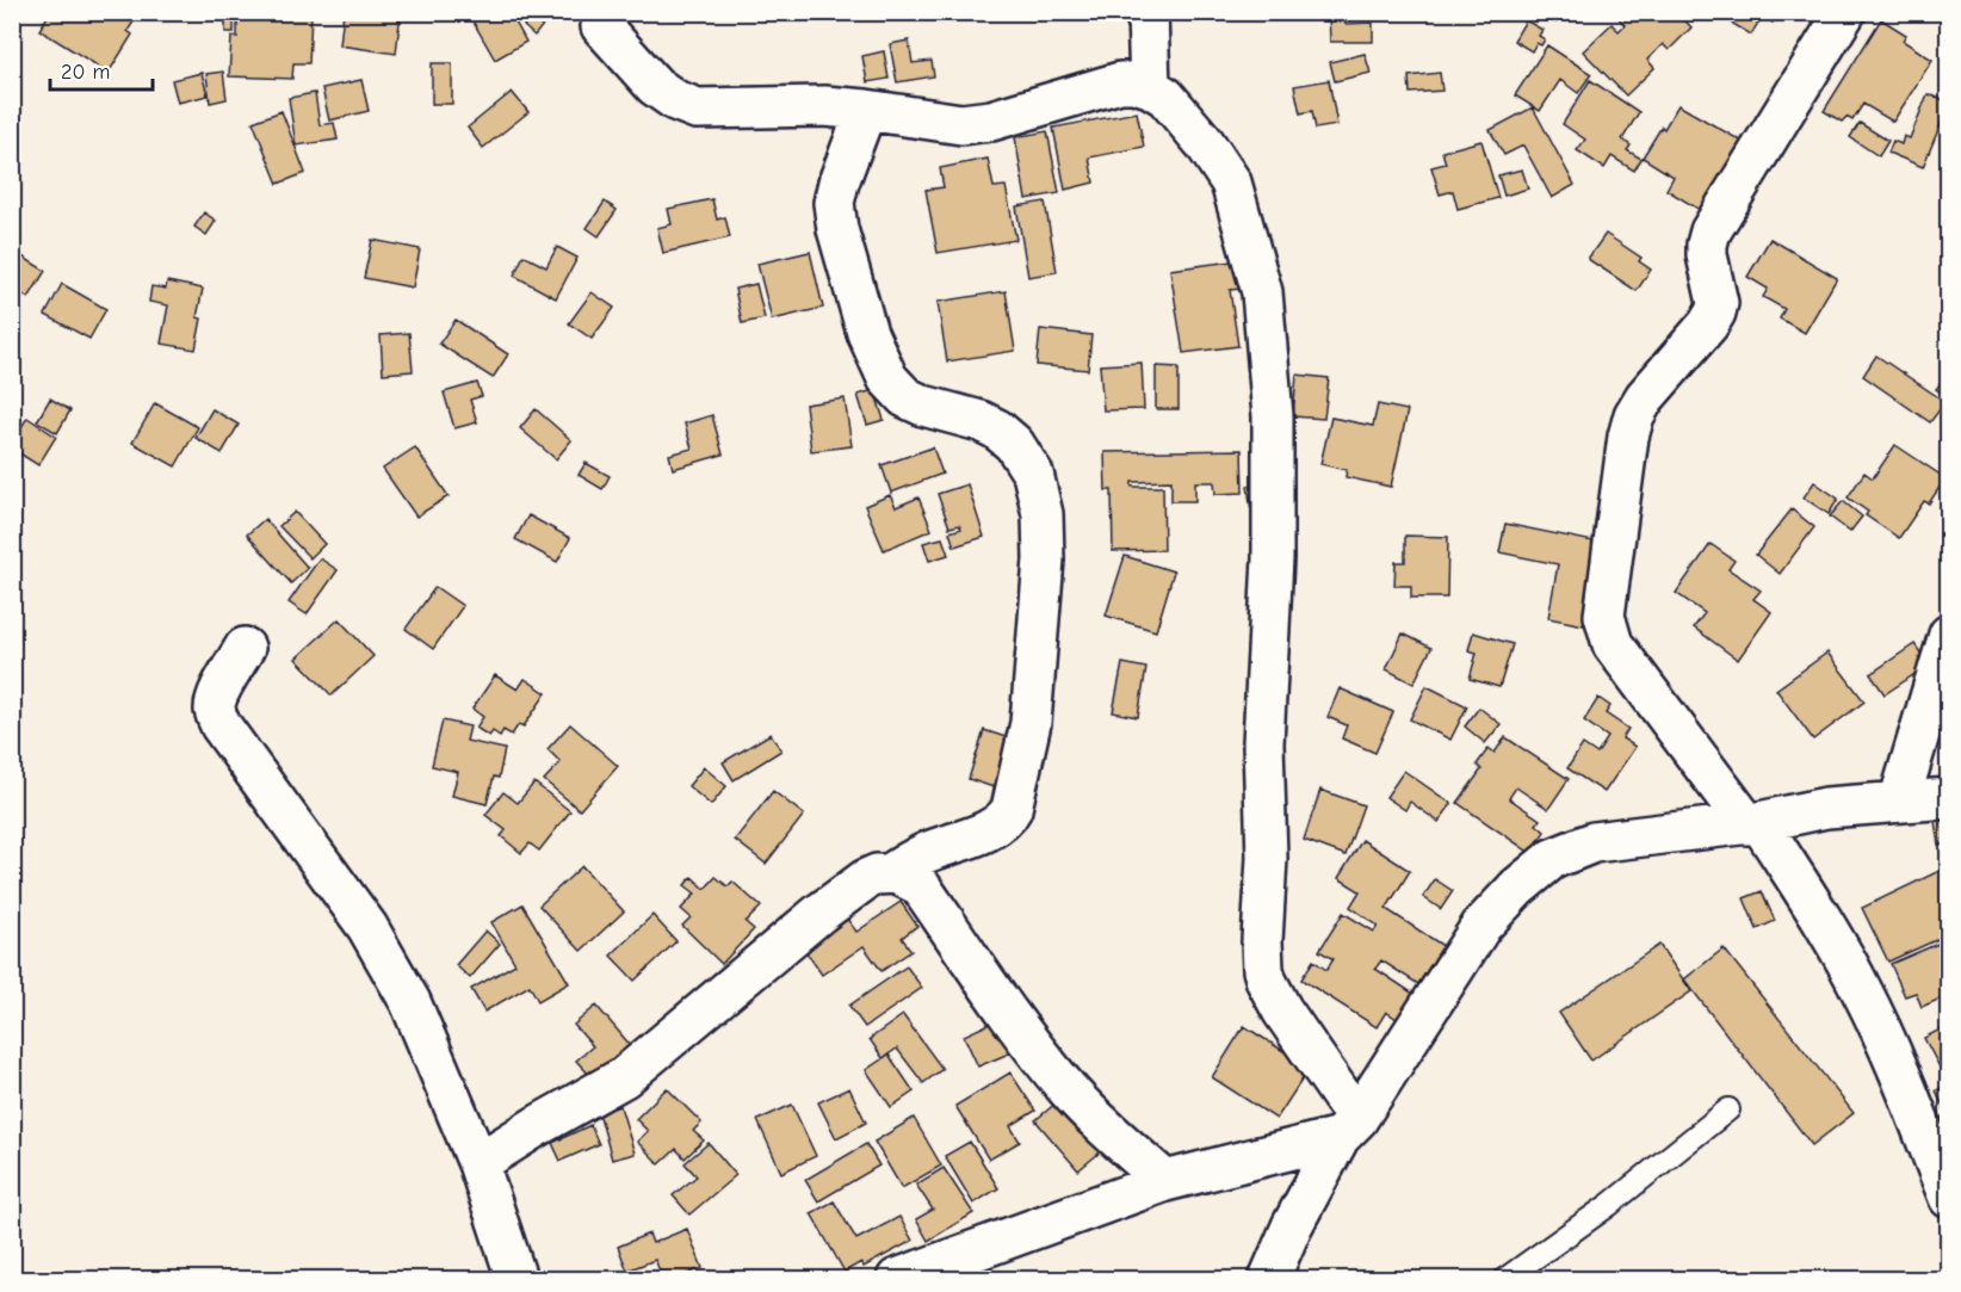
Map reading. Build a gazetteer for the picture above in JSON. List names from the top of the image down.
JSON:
{
  "scale_bar": "20 m"
}
